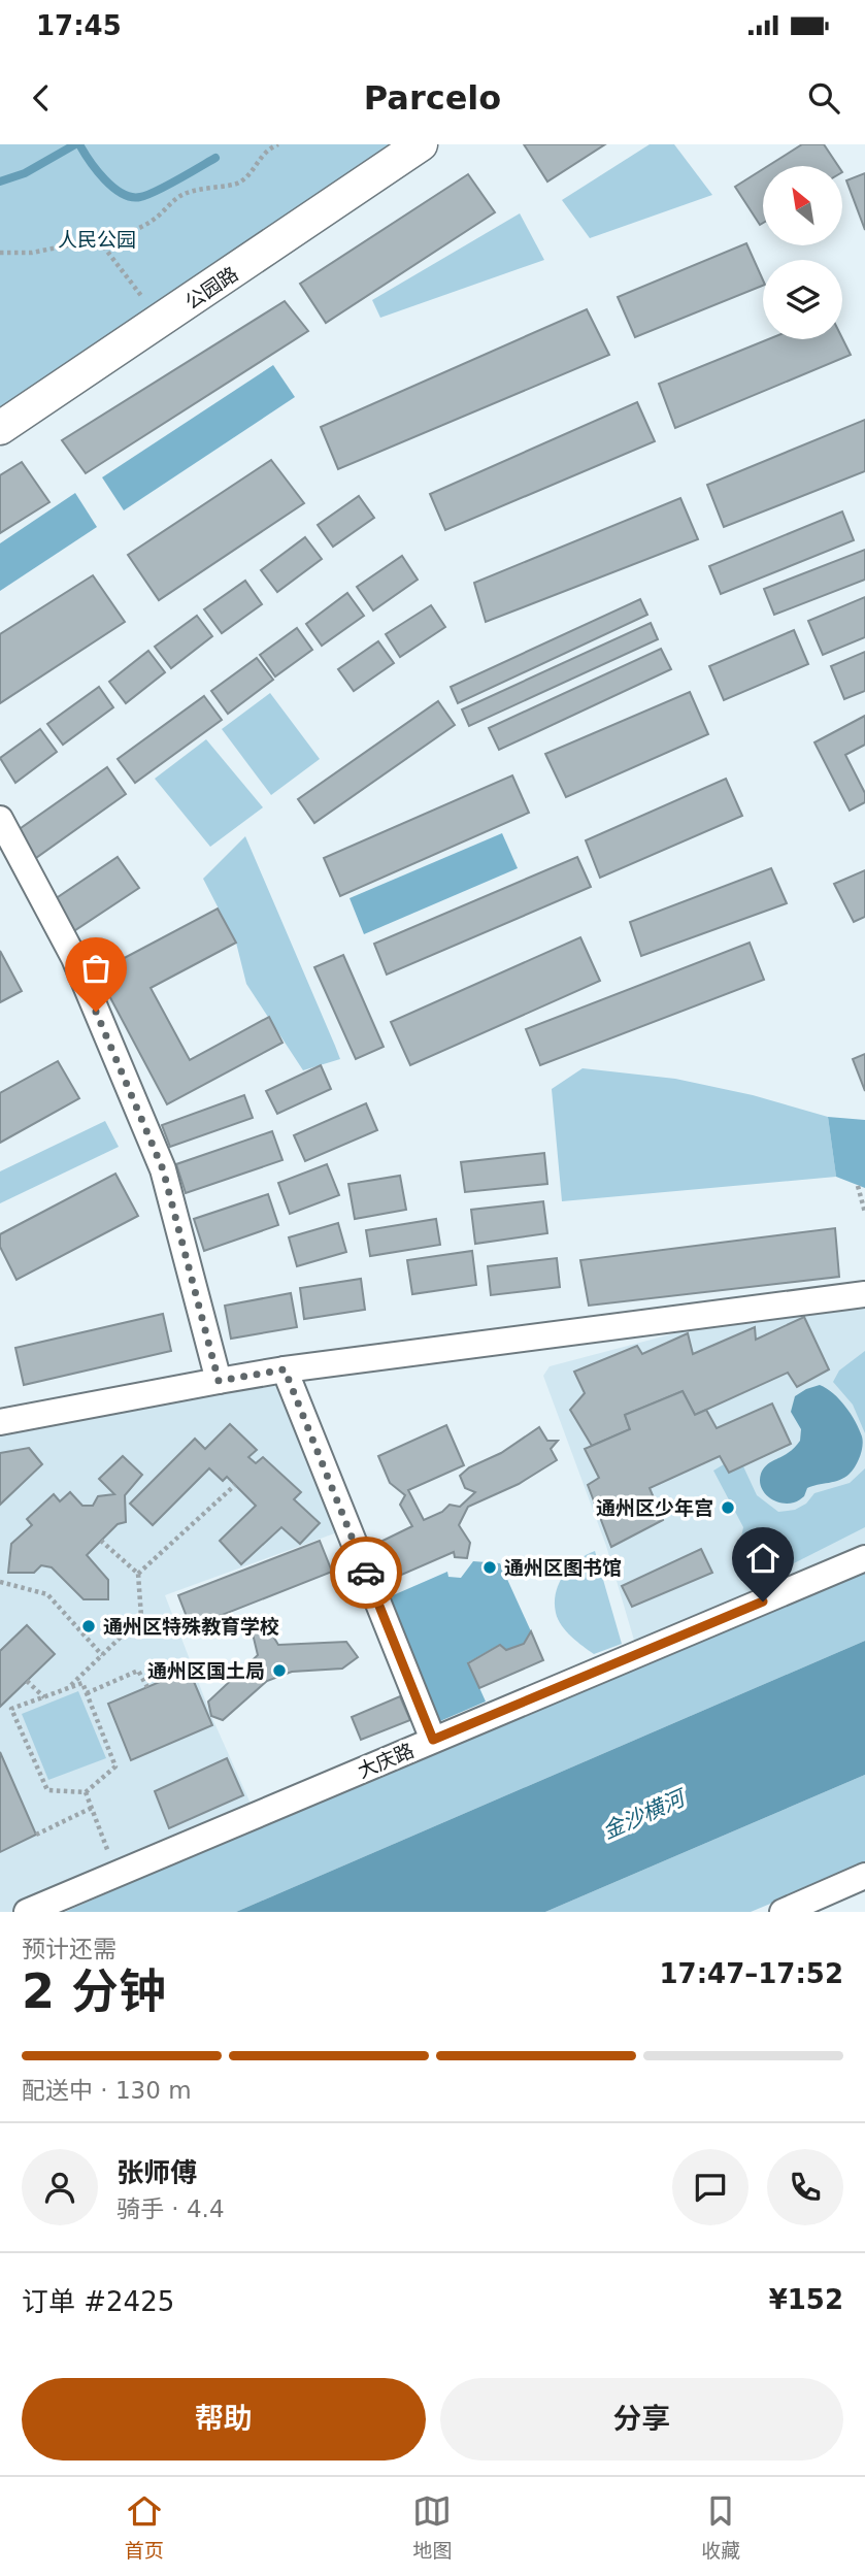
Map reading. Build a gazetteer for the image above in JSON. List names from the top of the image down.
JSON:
{
  "streets": {
    "street": ["公园路", "大庆路"]
  },
  "water": ["金沙横河"],
  "parks": ["人民公园"],
  "places": [
    "通州区少年宫",
    "通州区图书馆",
    "通州区特殊教育学校",
    "通州区国土局"
  ],
  "north": "top left",
  "page": {
    "status": "17:45",
    "header": "Parcelo",
    "heading": ["2 分钟", "预计还需", "17:47–17:52"],
    "panel": [
      "张师傅",
      "骑手 · 4.4",
      "订单 #2425",
      "¥152"
    ],
    "bar": "配送中 · 130 m",
    "buttons": ["帮助", "分享"],
    "tabs": ["首页", "地图", "收藏"]
  }
}
